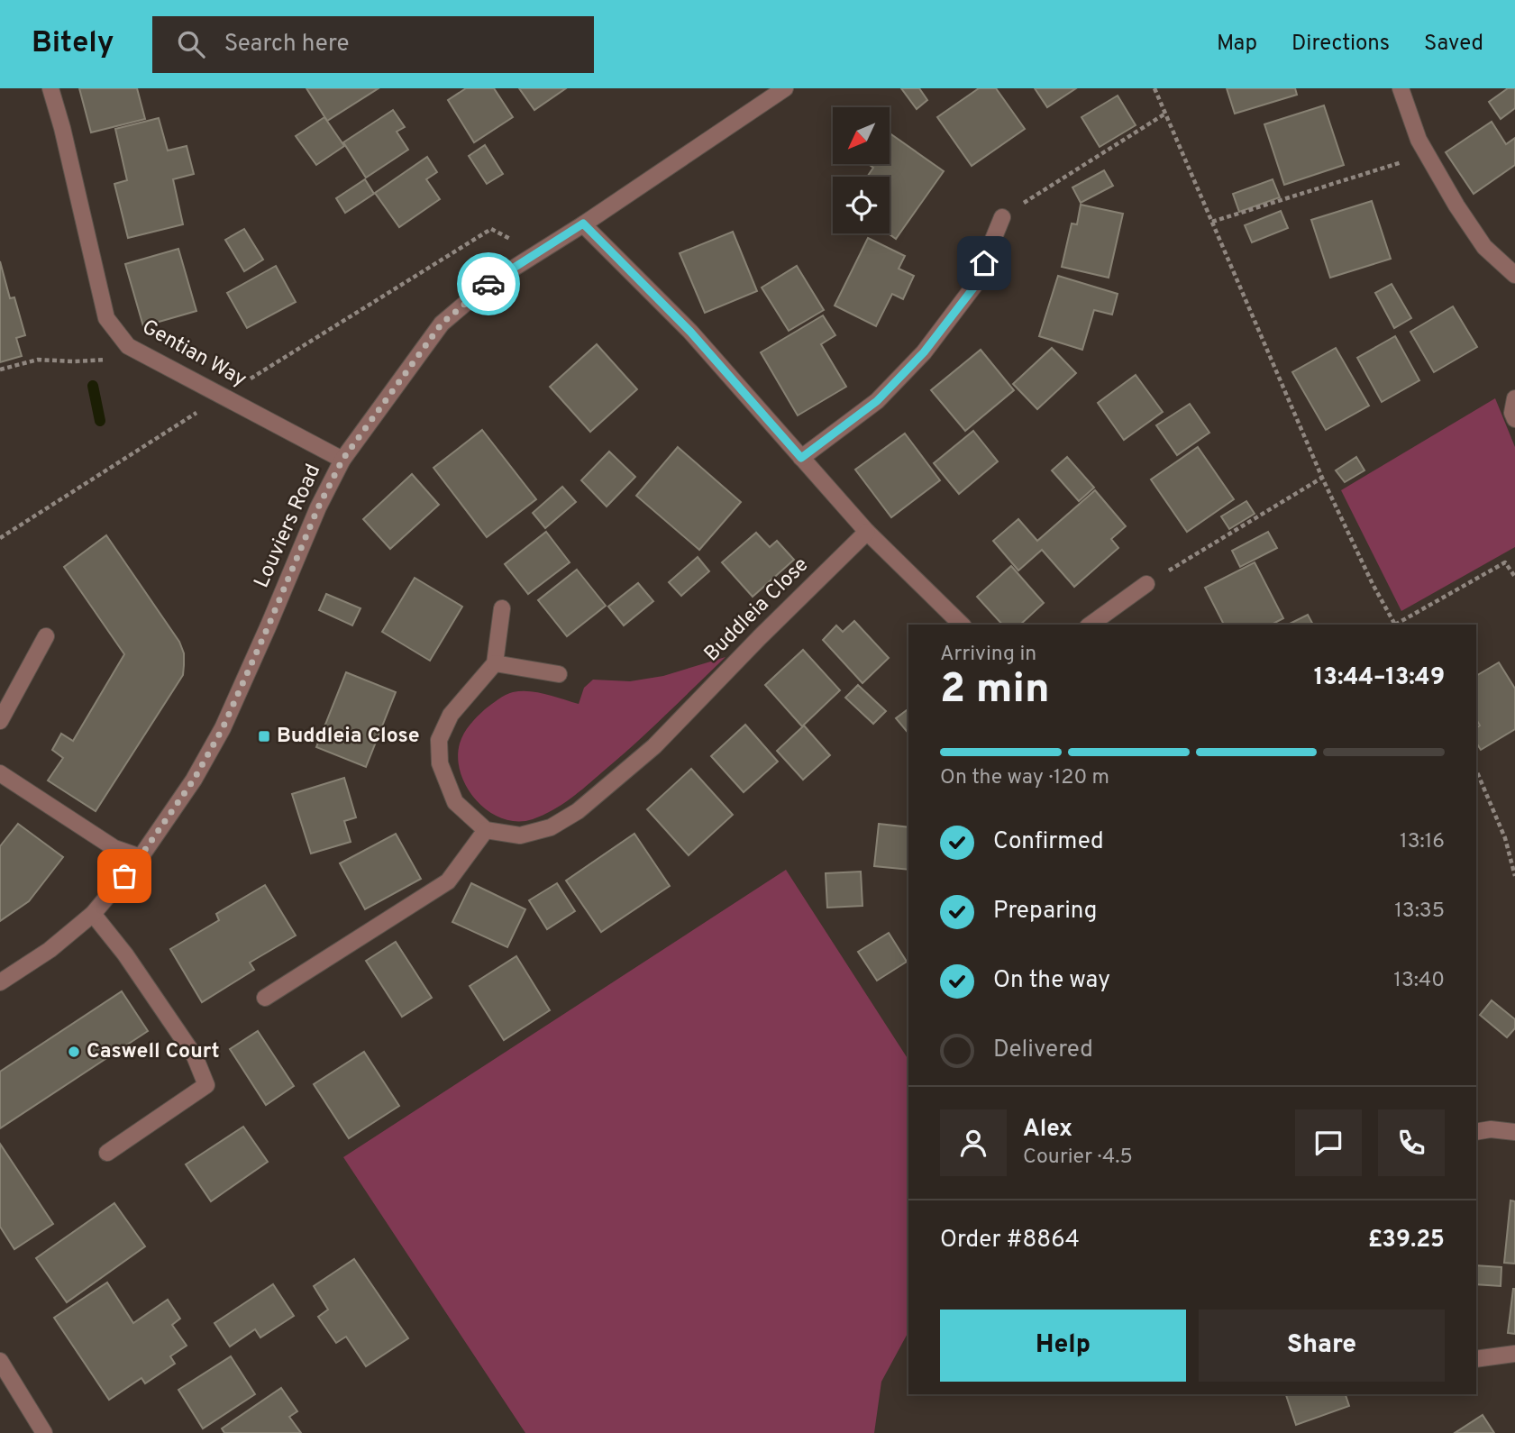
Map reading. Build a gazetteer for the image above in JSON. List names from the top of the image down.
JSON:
{
  "streets": {
    "street": ["Gentian Way", "Louviers Road", "Buddleia Close"]
  },
  "crossings": [
    ["Gentian Way", "Louviers Road"]
  ],
  "places": {
    "transit": ["Buddleia Close"],
    "other": ["Caswell Court"]
  },
  "north": "bottom left",
  "page": {
    "header": "Bitely",
    "search": "Search here",
    "nav": ["Map", "Directions", "Saved"],
    "heading": ["2 min", "Arriving in", "13:44–13:49"],
    "panel": [
      "Alex",
      "Courier · 4.5",
      "Order #8864",
      "£39.25"
    ],
    "bar": "On the way · 120 m",
    "list": [
      ["Confirmed", "13:16"],
      ["Preparing", "13:35"],
      ["On the way", "13:40"],
      "Delivered"
    ],
    "buttons": ["Help", "Share"]
  }
}
